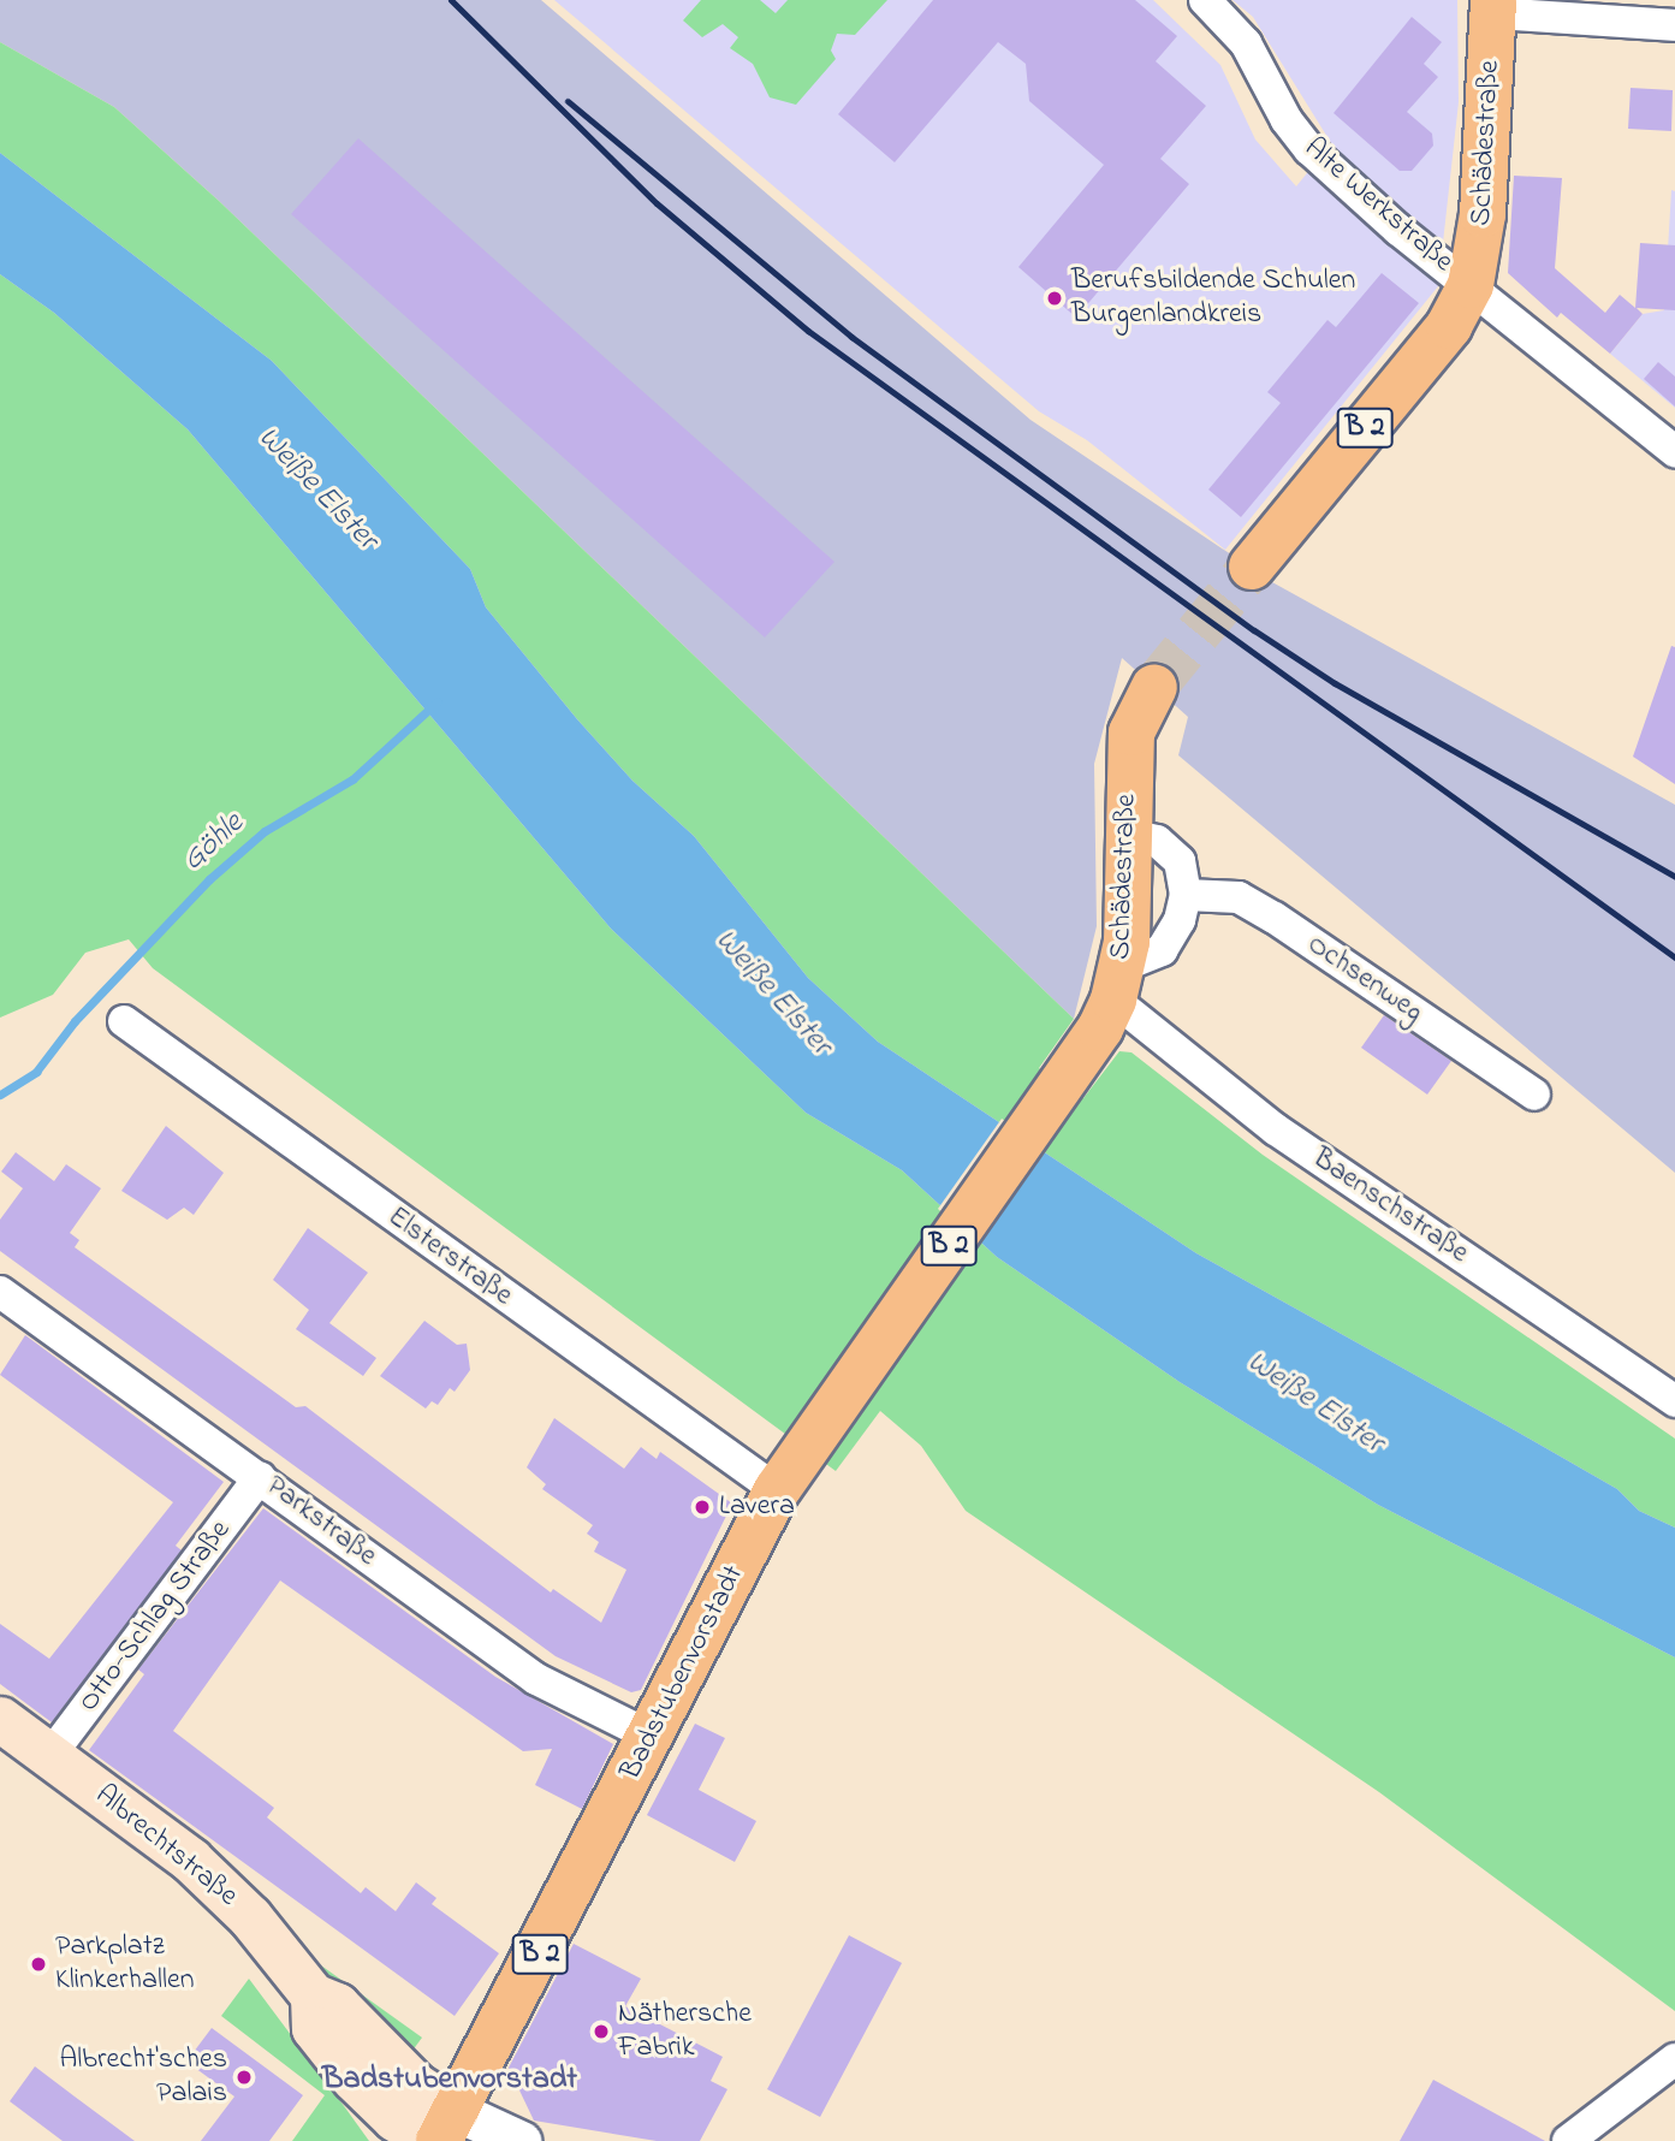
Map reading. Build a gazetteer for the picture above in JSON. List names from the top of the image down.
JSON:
{
  "streets": {
    "main road": [
      "Schädestraße",
      "B 2",
      "Badstubenvorstadt",
      "Albrechtstraße"
    ],
    "street": [
      "Alte Werkstraße",
      "Ochsenweg",
      "Baenschstraße",
      "Elsterstraße",
      "Parkstraße",
      "Otto-Schlag Straße"
    ]
  },
  "crossings": [
    ["Schädestraße", "Alte Werkstraße"],
    ["Schädestraße", "Baenschstraße"],
    ["Schädestraße", "Badstubenvorstadt"],
    ["Elsterstraße", "Badstubenvorstadt"],
    ["Parkstraße", "Otto-Schlag Straße"],
    ["Parkstraße", "Badstubenvorstadt"],
    ["Otto-Schlag Straße", "Albrechtstraße"],
    ["Badstubenvorstadt", "Albrechtstraße"]
  ],
  "districts": ["Badstubenvorstadt"],
  "water": ["Weiße Elster", "Göhle"],
  "places": [
    "Berufsbildende Schulen Burgenlandkreis",
    "Lavera",
    "Parkplatz Klinkerhallen",
    "Näthersche Fabrik",
    "Albrecht'sches Palais"
  ]
}
